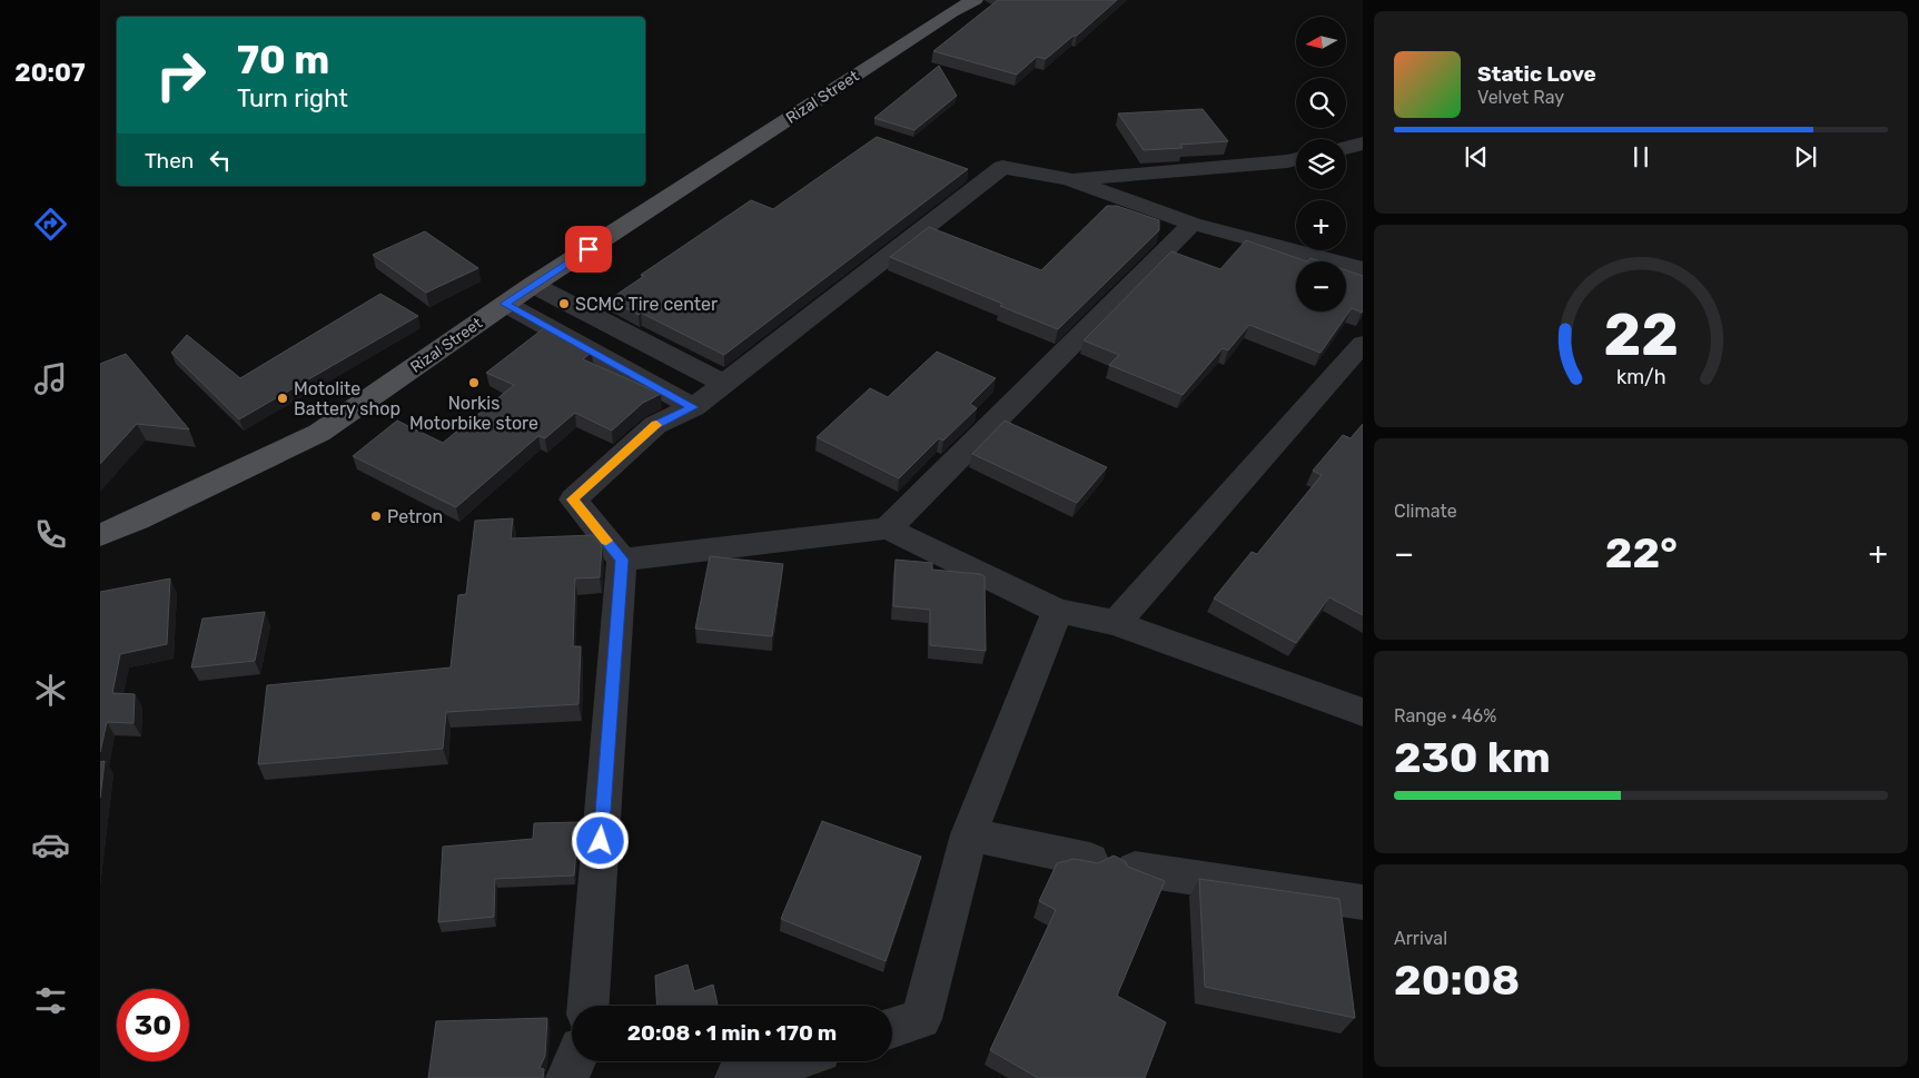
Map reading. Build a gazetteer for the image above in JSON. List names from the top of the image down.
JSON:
{
  "streets": {
    "main road": ["Rizal Street"]
  },
  "places": [
    "SCMC Tire center",
    "Norkis Motorbike store",
    "Motolite Battery shop",
    "Petron"
  ],
  "north": "left",
  "page": {
    "tabs": "20:07",
    "map_buttons": ["+", "−"],
    "turn": ["70 m", "Turn right"],
    "song": ["Static Love", "Velvet Ray"],
    "then": "Then",
    "tile": [
      "Climate",
      ["Range · 46%", "230 km"],
      ["Arrival", "20:08"]
    ],
    "heat": ["−", "22°", "+"],
    "limit": "30",
    "trip": "20:08 · 1 min · 170 m",
    "gauge": ["22", "km/h"]
  }
}
